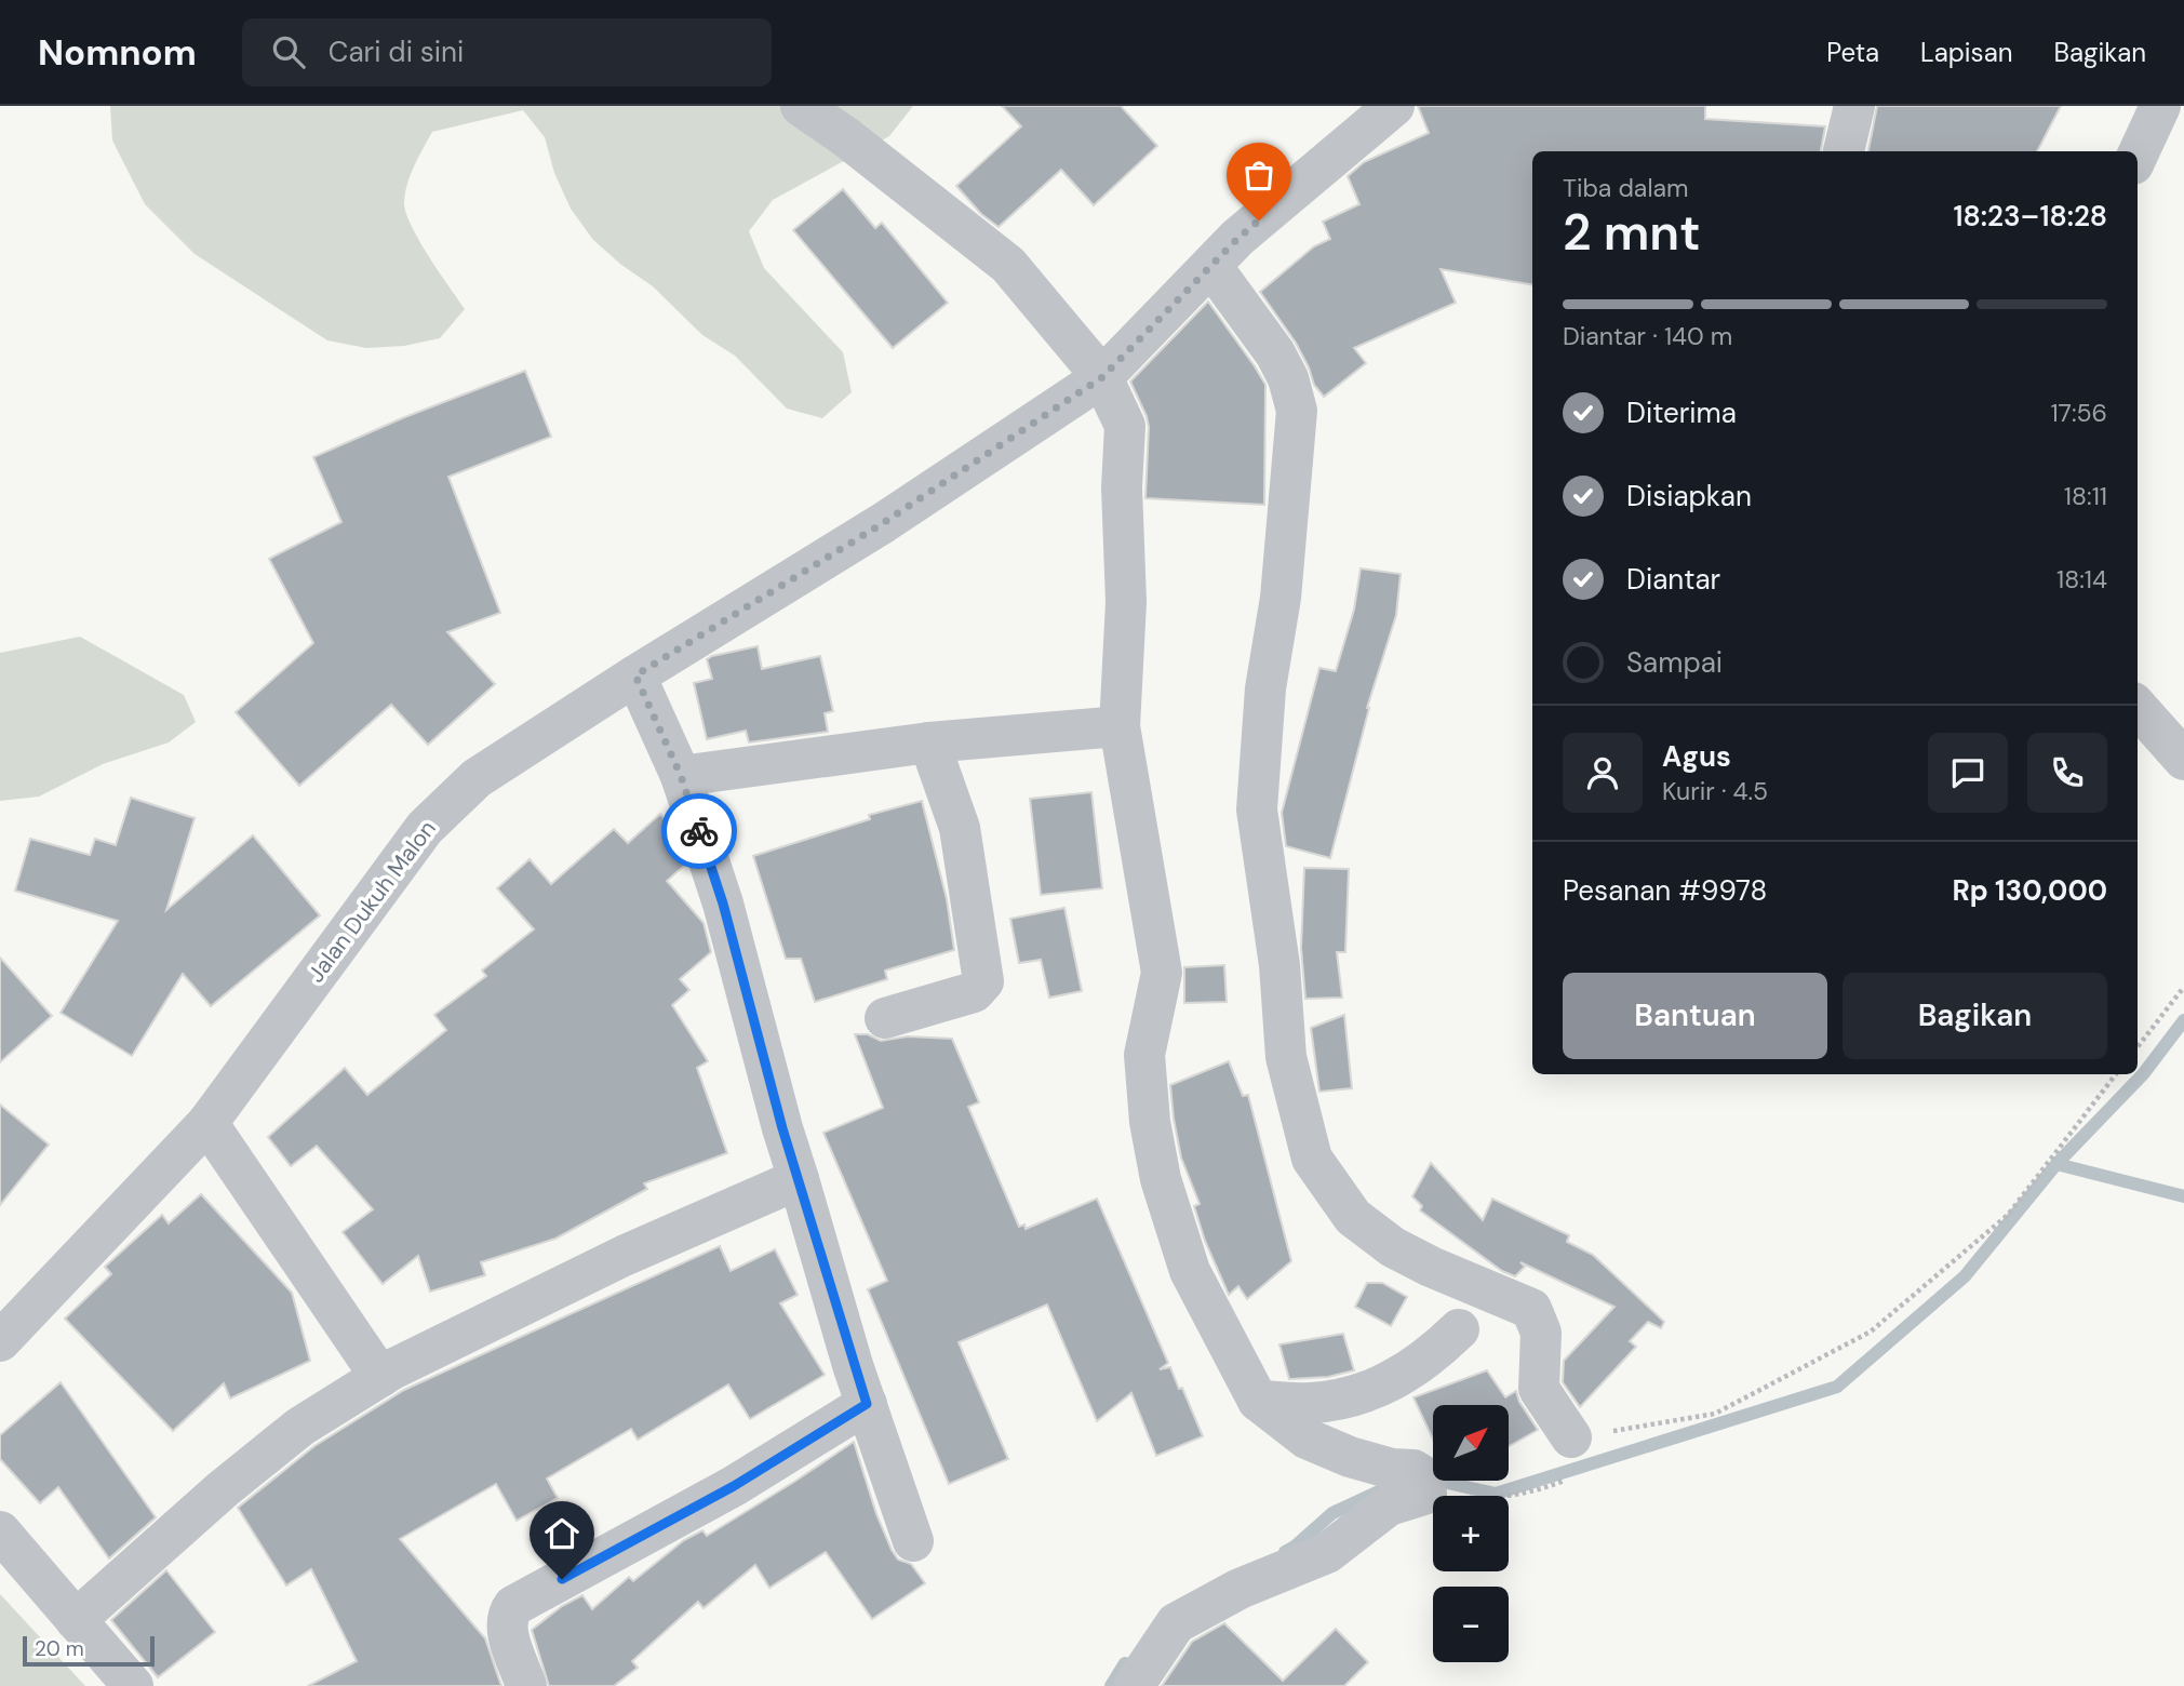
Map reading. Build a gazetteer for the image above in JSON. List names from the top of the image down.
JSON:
{
  "streets": {
    "street": ["Jalan Dukuh Malon"]
  },
  "scale_bar": "20 m",
  "north": "top right",
  "page": {
    "header": "Nomnom",
    "search": "Cari di sini",
    "nav": ["Peta", "Lapisan", "Bagikan"],
    "heading": ["2 mnt", "Tiba dalam", "18:23–18:28"],
    "panel": [
      "Agus",
      "Kurir · 4.5",
      "Pesanan #9978",
      "Rp 130,000"
    ],
    "bar": "Diantar · 140 m",
    "list": [
      ["Diterima", "17:56"],
      ["Disiapkan", "18:11"],
      ["Diantar", "18:14"],
      "Sampai"
    ],
    "buttons": ["Bantuan", "Bagikan"],
    "map_buttons": ["+", "−"],
    "scale": "20 m"
  }
}
